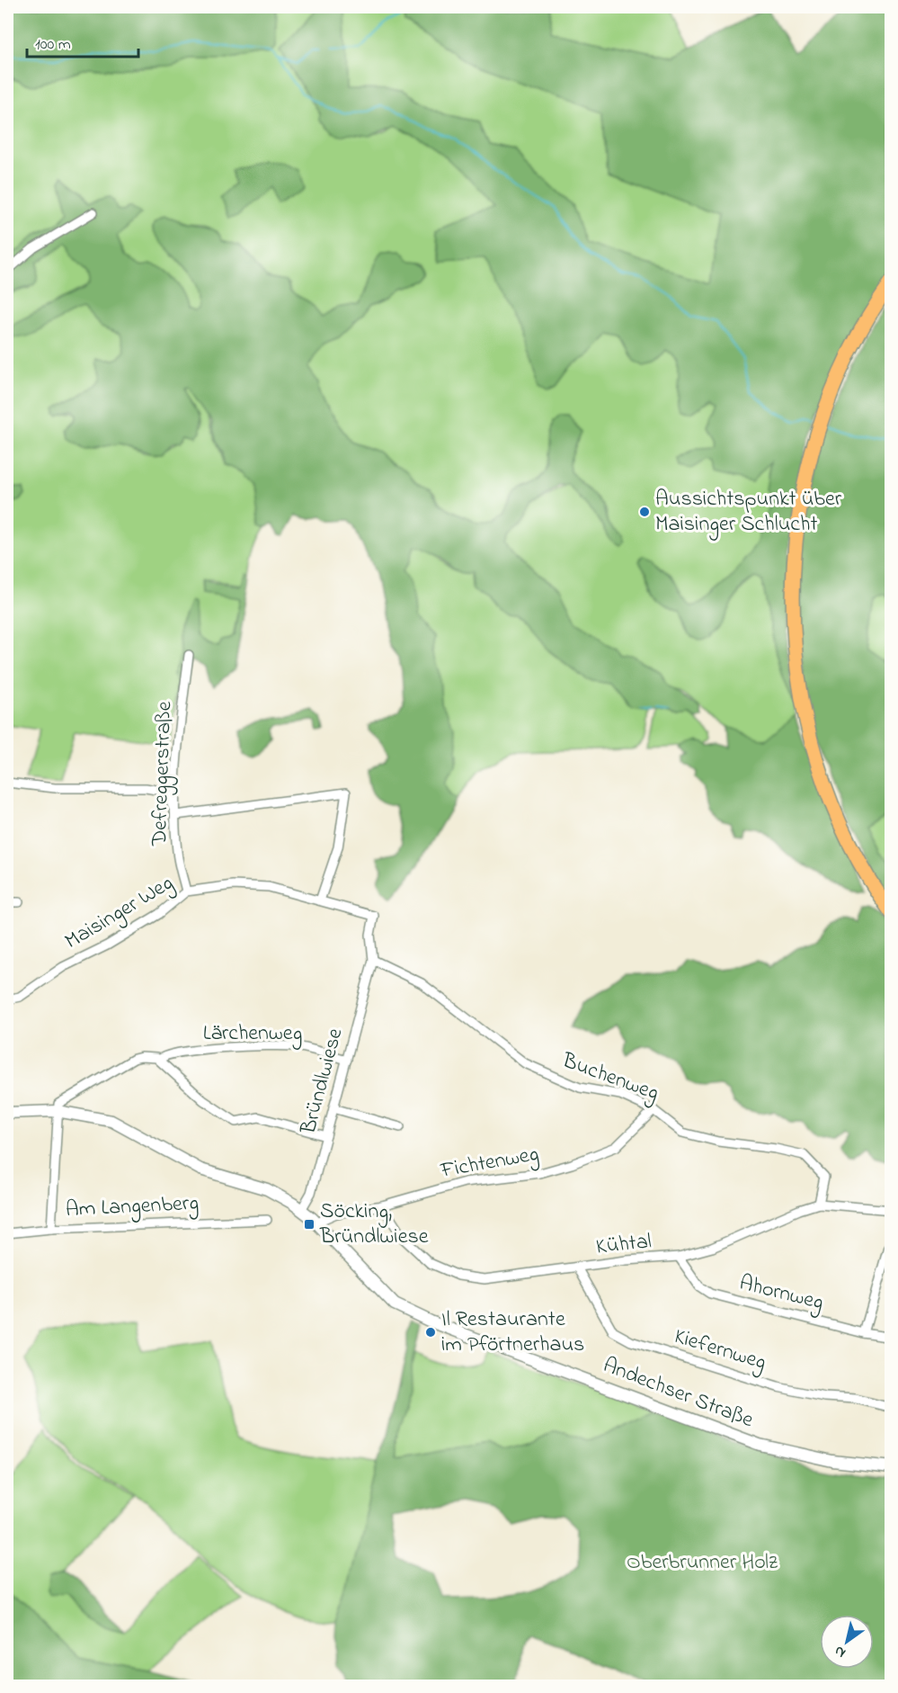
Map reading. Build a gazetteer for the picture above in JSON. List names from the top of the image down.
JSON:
{
  "streets": {
    "street": [
      "Defreggerstraße",
      "Maisinger Weg",
      "Lärchenweg",
      "Buchenweg",
      "Bründlwiese",
      "Fichtenweg",
      "Am Langenberg",
      "Kühtal",
      "Ahornweg",
      "Kiefernweg",
      "Andechser Straße"
    ]
  },
  "crossings": [
    ["Defreggerstraße", "Maisinger Weg"],
    ["Maisinger Weg", "Buchenweg"],
    ["Maisinger Weg", "Bründlwiese"],
    ["Lärchenweg", "Bründlwiese"],
    ["Lärchenweg", "Am Langenberg"],
    ["Lärchenweg", "Andechser Straße"],
    ["Buchenweg", "Bründlwiese"],
    ["Buchenweg", "Fichtenweg"],
    ["Buchenweg", "Kühtal"],
    ["Bründlwiese", "Andechser Straße"],
    ["Fichtenweg", "Kühtal"],
    ["Fichtenweg", "Andechser Straße"],
    ["Am Langenberg", "Andechser Straße"],
    ["Kühtal", "Ahornweg"],
    ["Kühtal", "Kiefernweg"]
  ],
  "parks": ["Oberbrunner Holz"],
  "places": {
    "other": ["Aussichtspunkt über Maisinger Schlucht", "Il Restaurante im Pförtnerhaus"],
    "transit": ["Söcking, Bründlwiese"]
  },
  "scale_bar": "100 m",
  "north": "bottom left"
}
